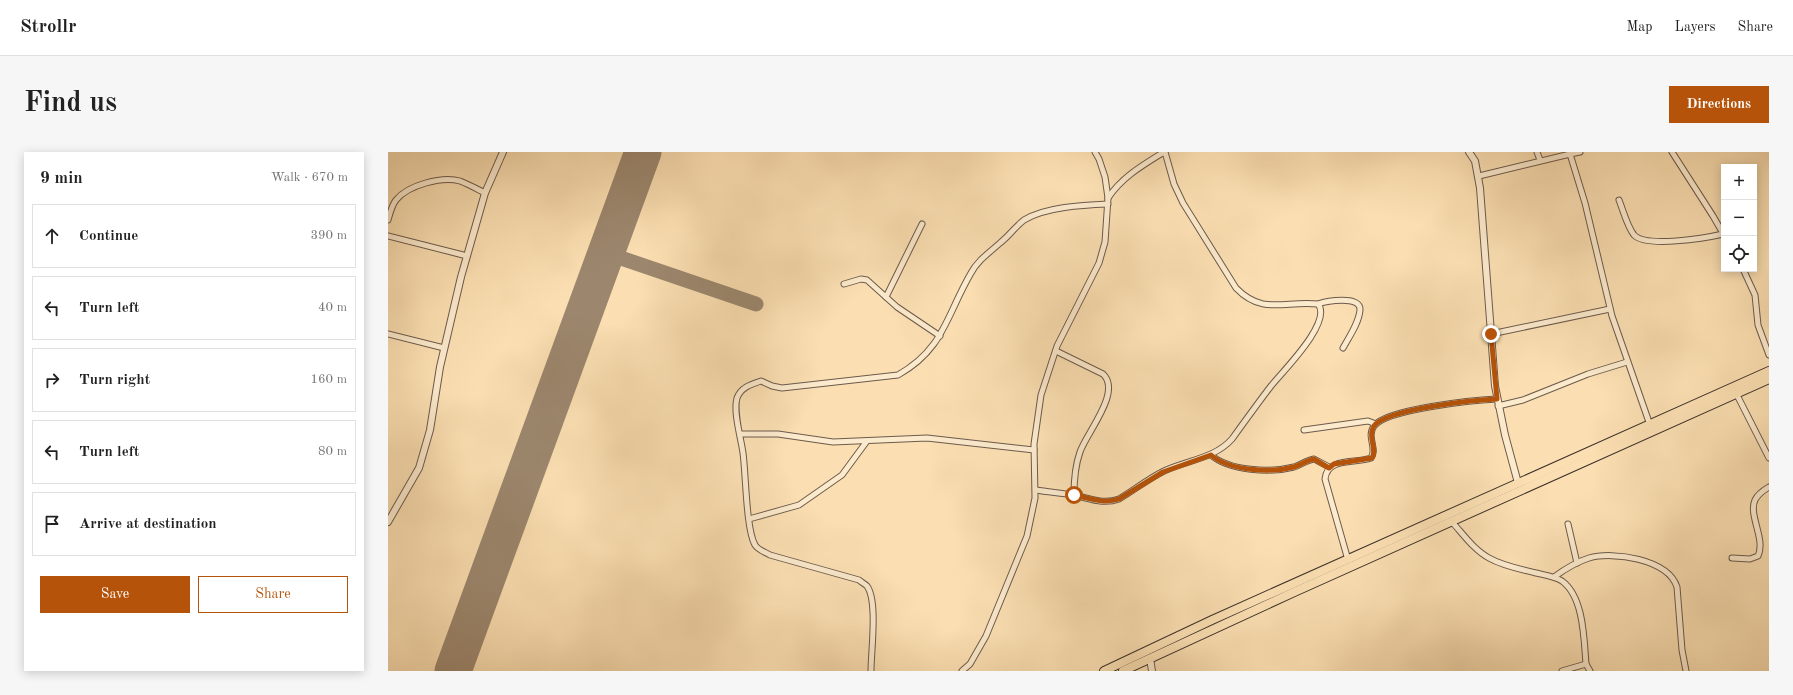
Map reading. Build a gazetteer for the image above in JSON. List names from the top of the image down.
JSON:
{
  "page": {
    "header": "Strollr",
    "nav": ["Map", "Layers", "Share"],
    "buttons": [
      "Directions",
      ["Save", "Share"]
    ],
    "title": "Find us",
    "heading": ["9 min", "Walk · 670 m"],
    "map_buttons": ["+", "−"],
    "list": [
      ["Continue", "390 m"],
      ["Turn left", "40 m"],
      ["Turn right", "160 m"],
      ["Turn left", "80 m"],
      "Arrive at destination"
    ]
  }
}
